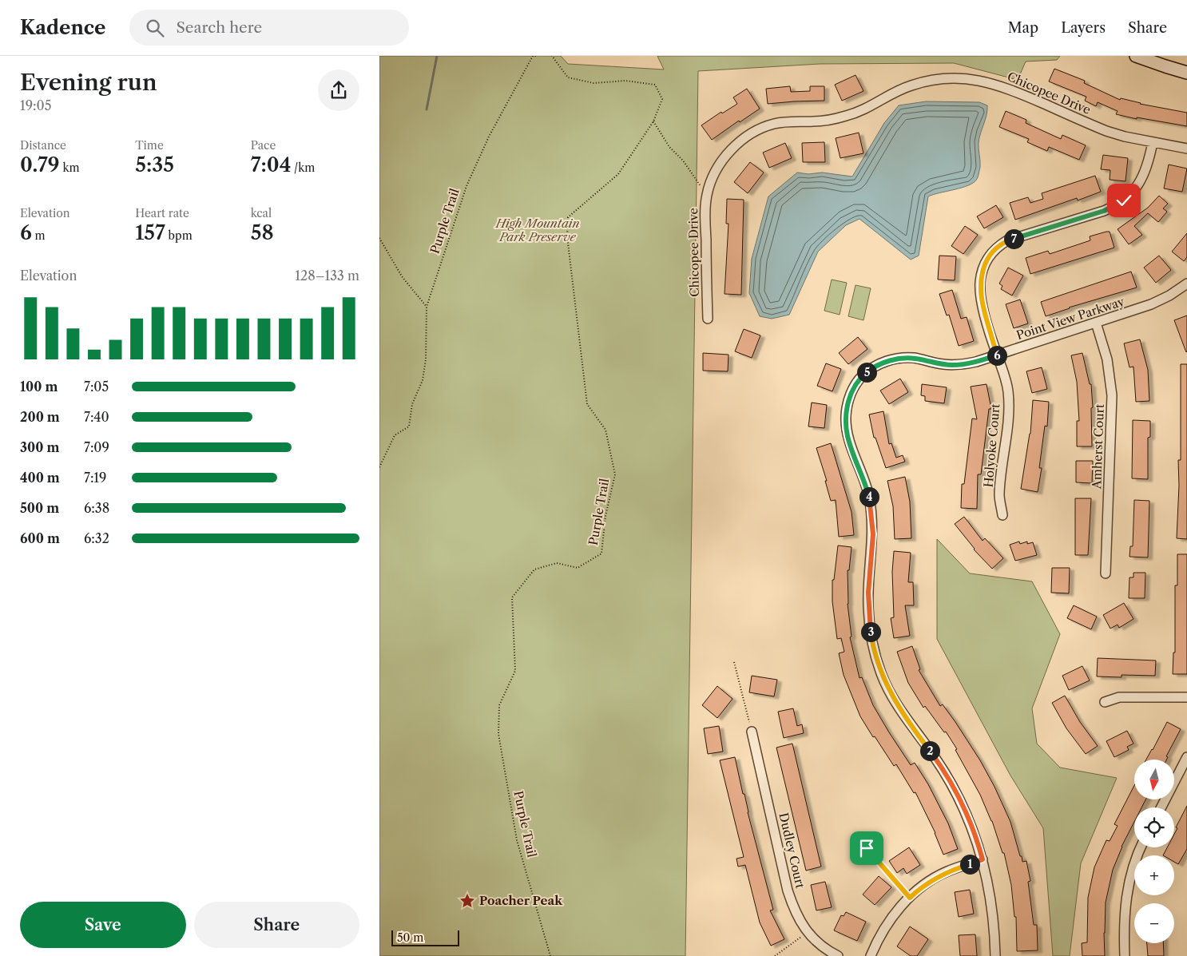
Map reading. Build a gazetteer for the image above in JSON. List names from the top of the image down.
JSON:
{
  "streets": {
    "street": [
      "Chicopee Drive",
      "Point View Parkway",
      "Holyoke Court",
      "Amherst Court",
      "Dudley Court"
    ],
    "path": ["Purple Trail"]
  },
  "crossings": [
    ["Chicopee Drive", "Holyoke Court"],
    ["Point View Parkway", "Holyoke Court"],
    ["Point View Parkway", "Amherst Court"]
  ],
  "parks": ["High Mountain Park Preserve"],
  "places": {
    "place": ["Poacher Peak"]
  },
  "scale_bar": "50 m",
  "north": "bottom",
  "page": {
    "header": "Kadence",
    "search": "Search here",
    "nav": ["Map", "Layers", "Share"],
    "heading": ["Evening run", "19:05"],
    "stats": [
      ["Distance", "0.79 km"],
      ["Time", "5:35"],
      ["Pace", "7:04 /km"],
      ["Elevation", "6 m"],
      ["Heart rate", "157 bpm"],
      ["kcal", "58"]
    ],
    "pins": [
      "7",
      "6",
      "5",
      "4",
      "3",
      "2",
      "1"
    ],
    "chart": ["Elevation", "128–133 m"],
    "list": [
      {
        "name": "100 m",
        "note": "7:05"
      },
      {
        "name": "200 m",
        "note": "7:40"
      },
      {
        "name": "300 m",
        "note": "7:09"
      },
      {
        "name": "400 m",
        "note": "7:19"
      },
      {
        "name": "500 m",
        "note": "6:38"
      },
      {
        "name": "600 m",
        "note": "6:32"
      }
    ],
    "map_buttons": ["+", "−"],
    "buttons": ["Save", "Share"],
    "scale": "50 m"
  }
}
